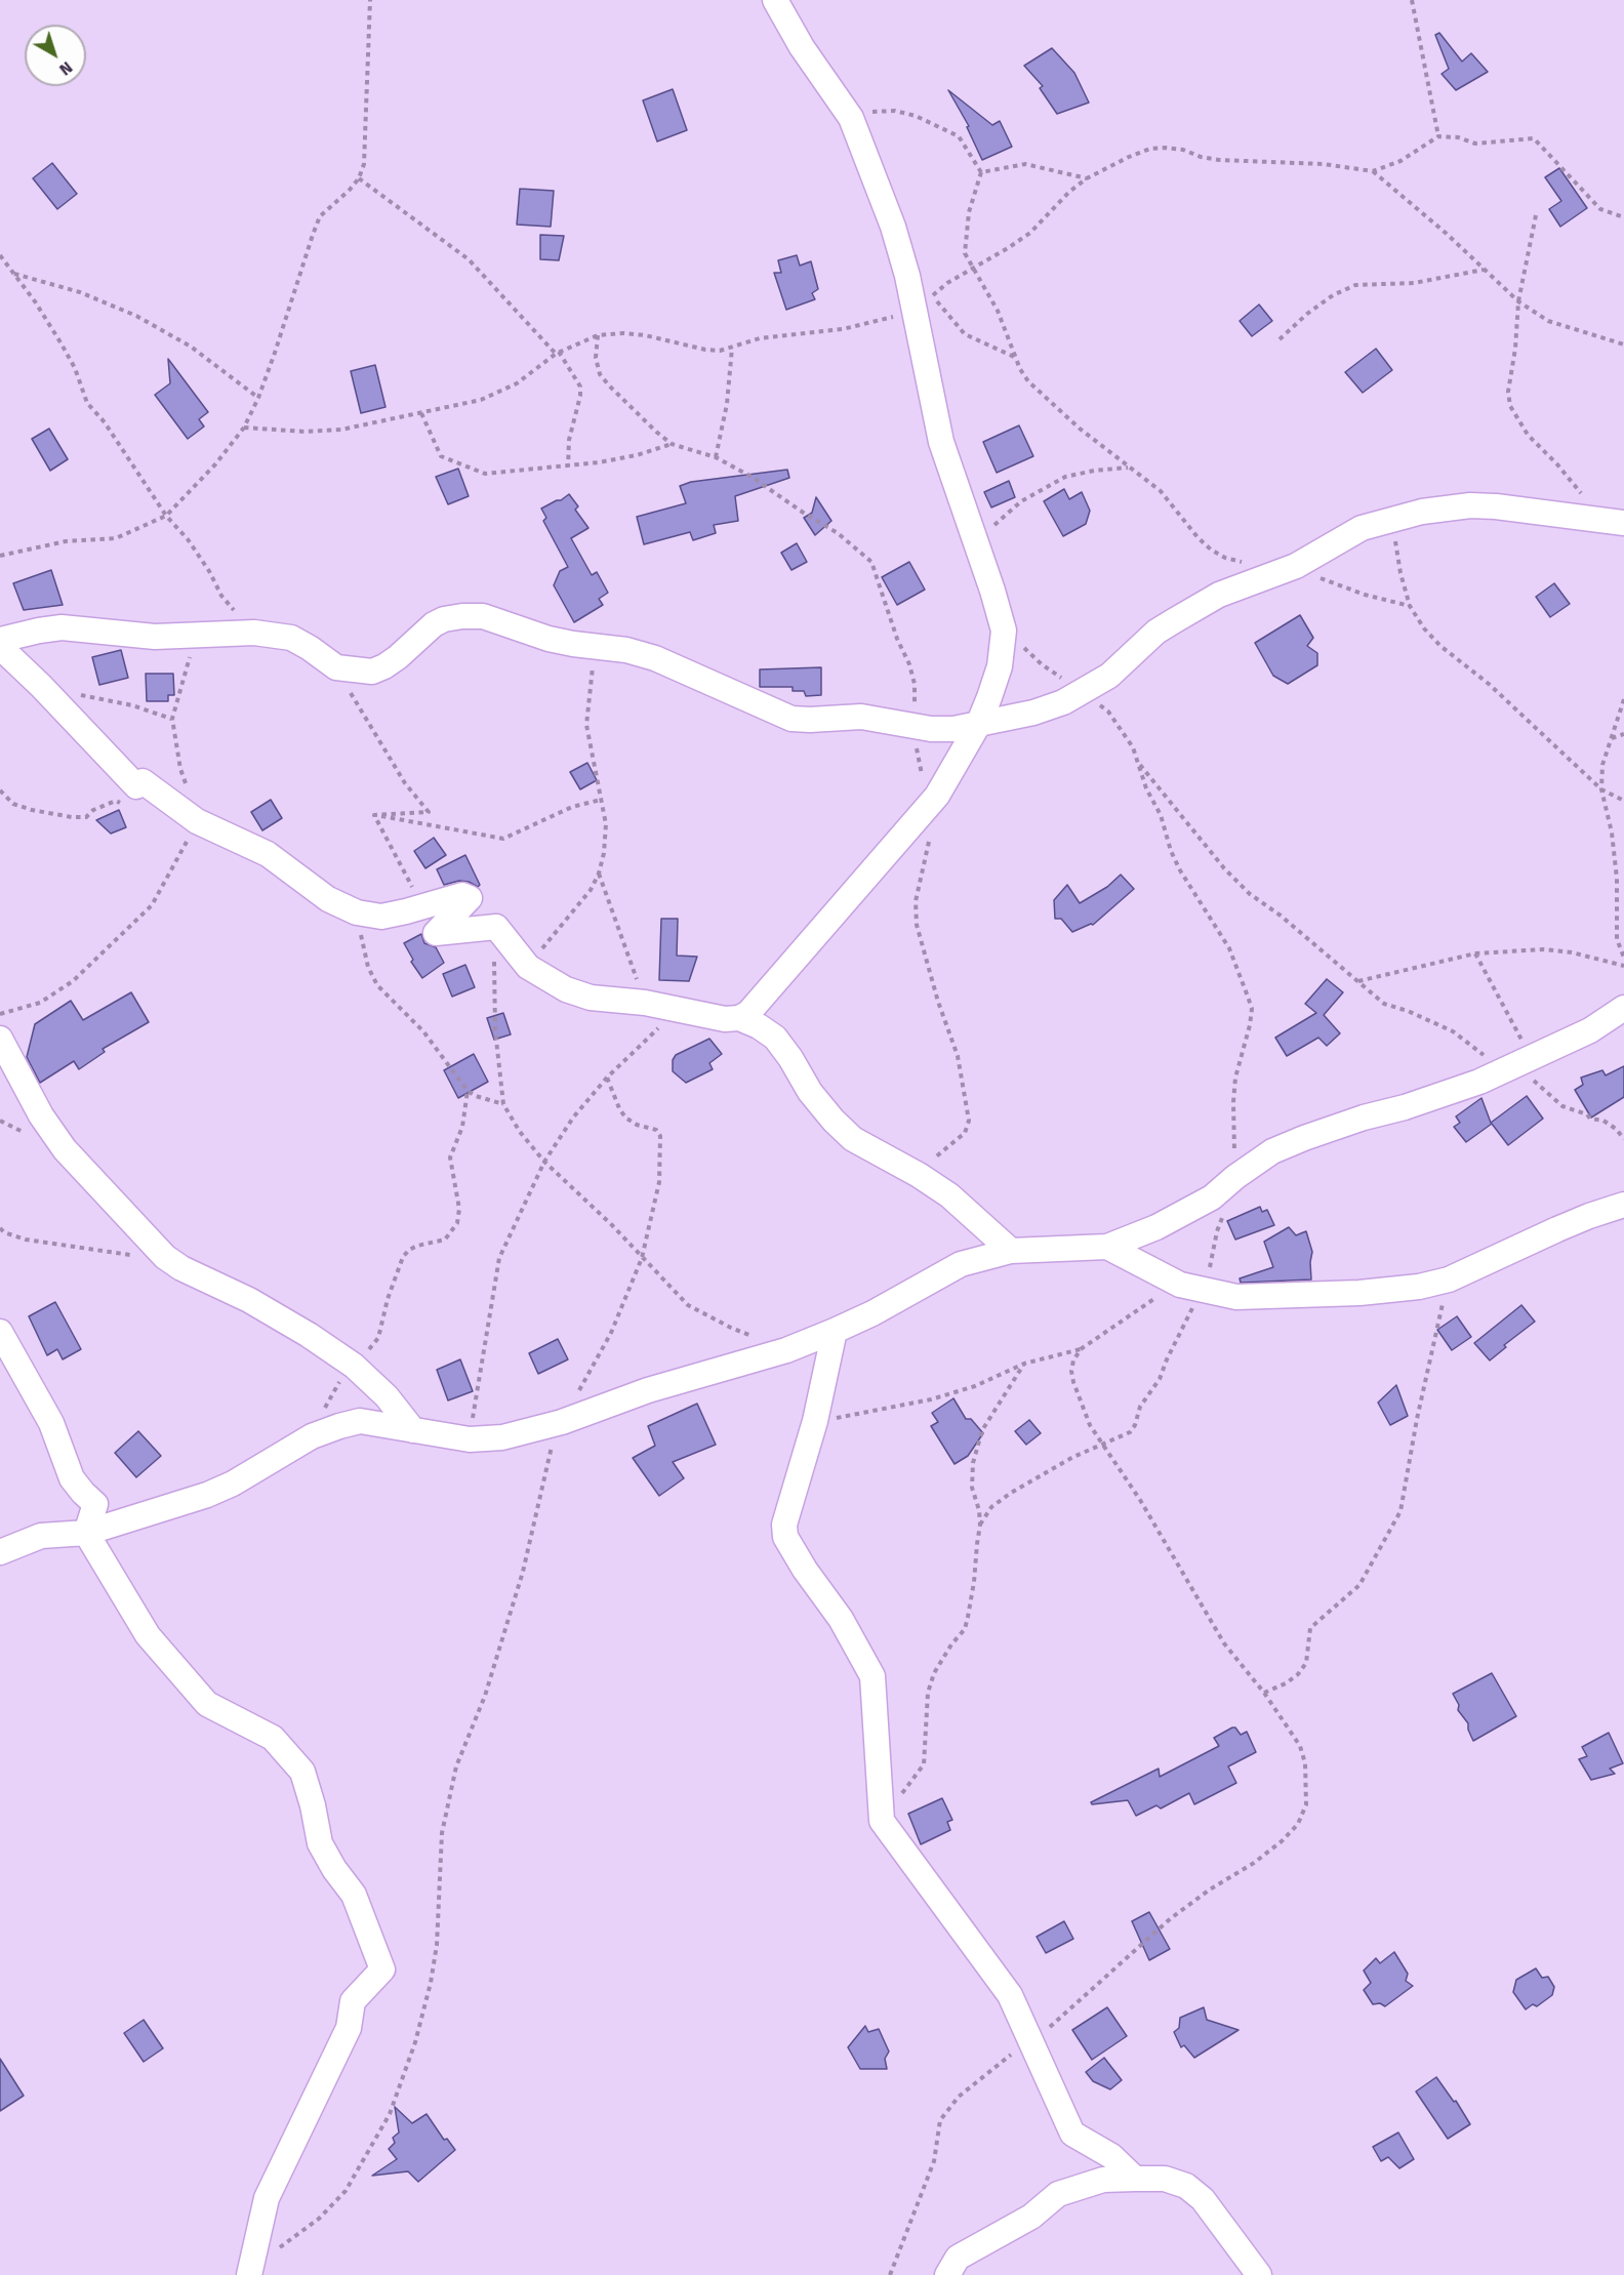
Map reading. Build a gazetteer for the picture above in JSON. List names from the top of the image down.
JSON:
{
  "north": "bottom right"
}
